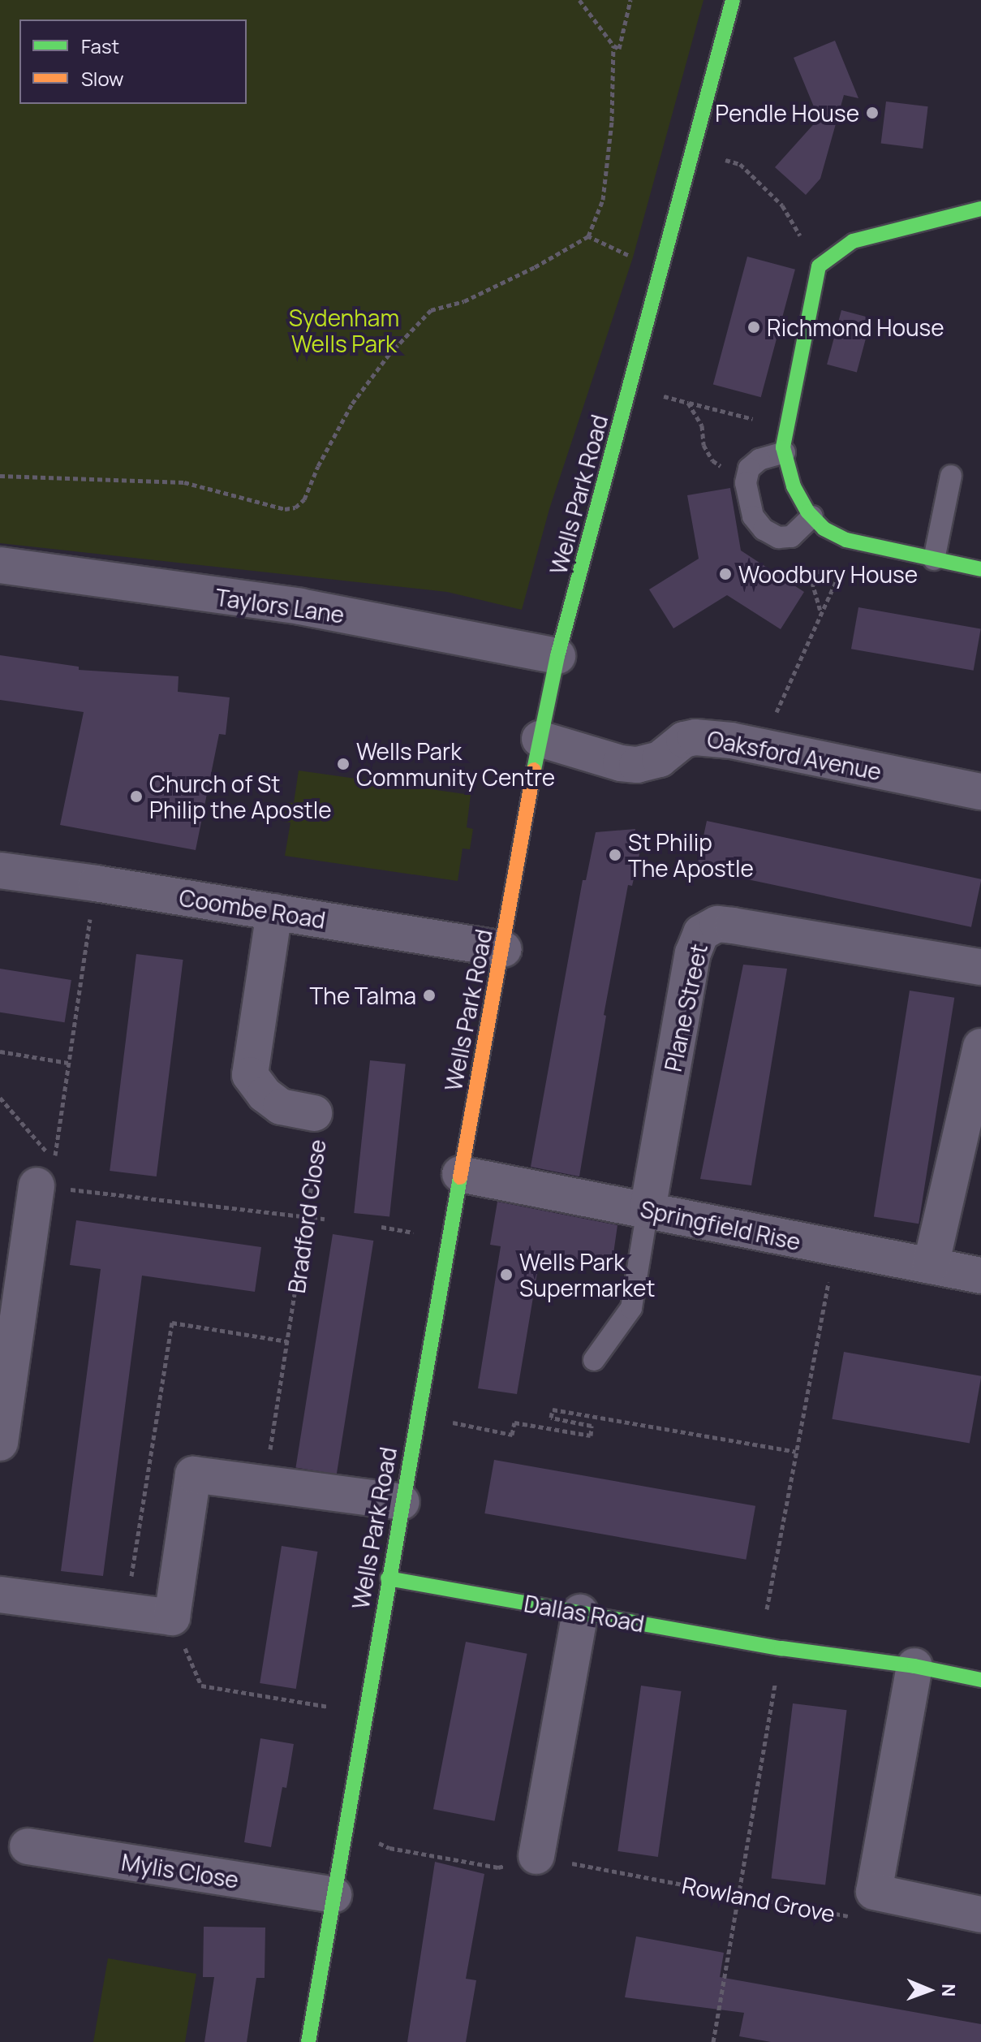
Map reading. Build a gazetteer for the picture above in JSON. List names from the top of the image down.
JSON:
{
  "streets": {
    "street": [
      "Wells Park Road",
      "Taylors Lane",
      "Oaksford Avenue",
      "Coombe Road",
      "Plane Street",
      "Bradford Close",
      "Springfield Rise",
      "Dallas Road",
      "Mylis Close"
    ],
    "path": ["Rowland Grove"]
  },
  "crossings": [
    ["Wells Park Road", "Taylors Lane"],
    ["Wells Park Road", "Oaksford Avenue"],
    ["Wells Park Road", "Coombe Road"],
    ["Wells Park Road", "Springfield Rise"],
    ["Wells Park Road", "Dallas Road"],
    ["Wells Park Road", "Mylis Close"],
    ["Wells Park Road", "Rowland Grove"],
    ["Coombe Road", "Bradford Close"],
    ["Plane Street", "Springfield Rise"]
  ],
  "parks": ["Sydenham Wells Park"],
  "places": [
    "Pendle House",
    "Richmond House",
    "Woodbury House",
    "Wells Park Community Centre",
    "Church of St Philip the Apostle",
    "St Philip The Apostle",
    "The Talma",
    "Wells Park Supermarket"
  ],
  "legend": ["Fast", "Slow"],
  "north": "right"
}
